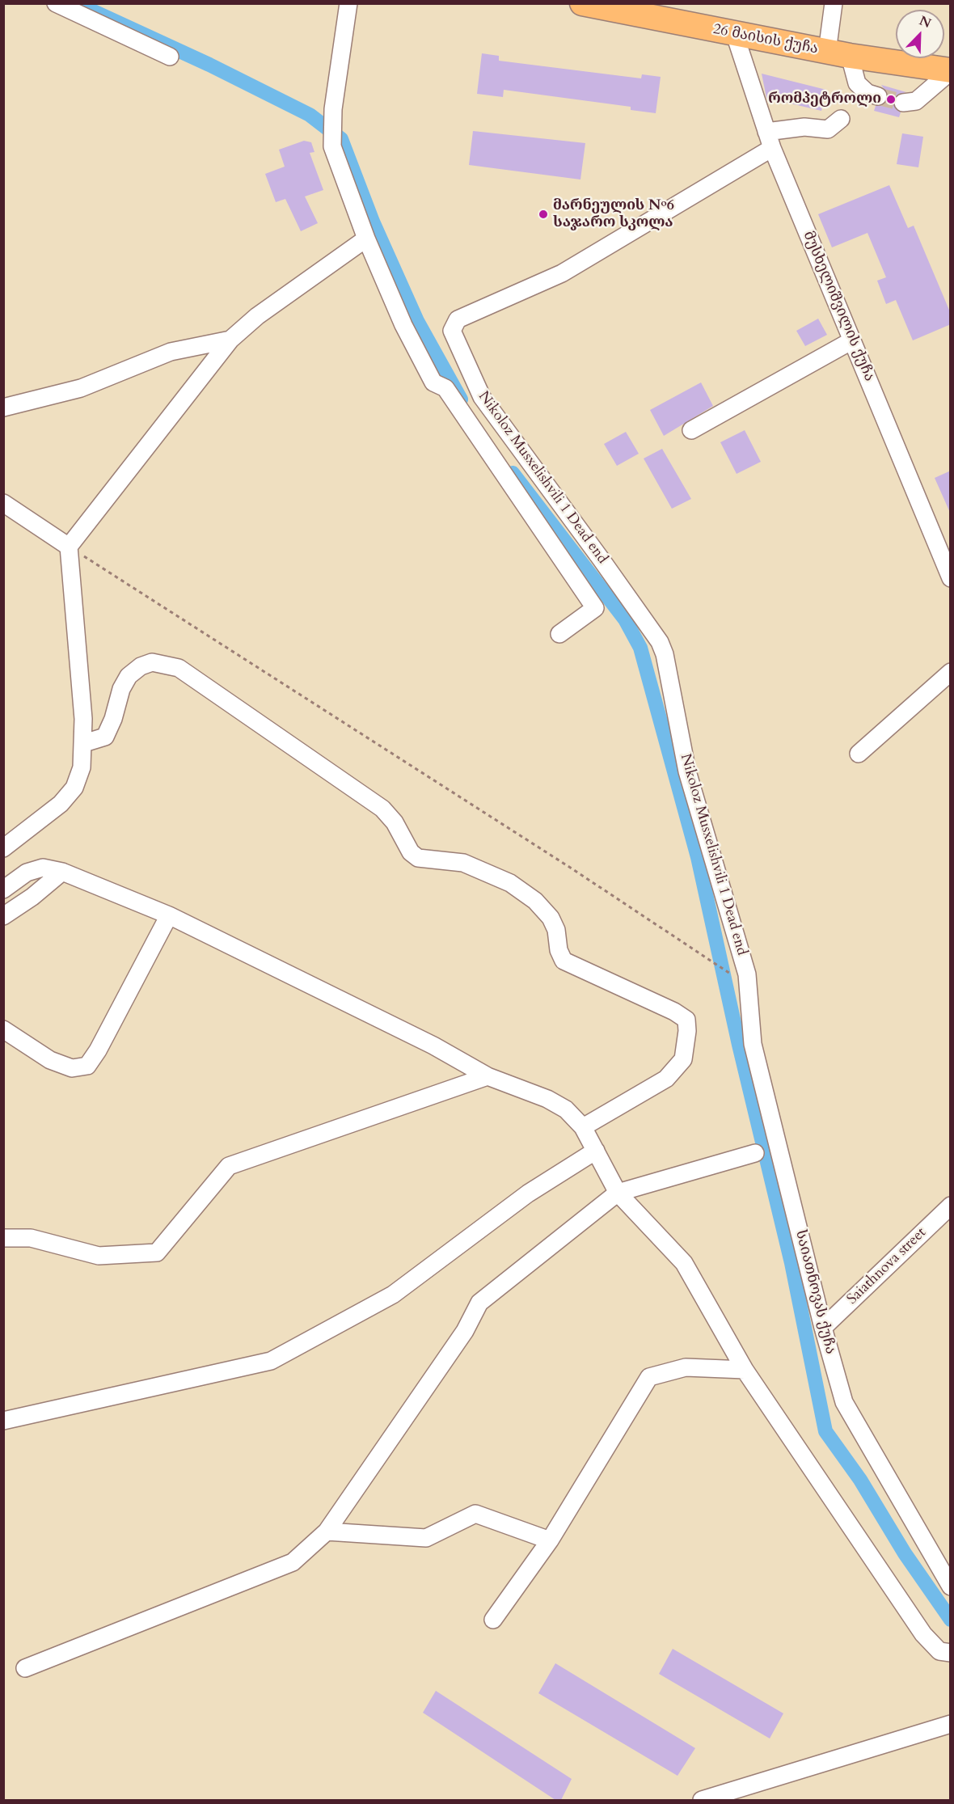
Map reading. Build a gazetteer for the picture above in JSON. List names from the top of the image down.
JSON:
{
  "streets": {
    "highway": ["26 მაისის ქუჩა"],
    "street": [
      "მუსხელიშვილის ქუჩა",
      "Nikoloz Musxelishvili 1 Dead end",
      "Saiathnova street",
      "საიათნოვას ქუჩა"
    ]
  },
  "crossings": [
    ["26 მაისის ქუჩა", "მუსხელიშვილის ქუჩა"],
    ["მუსხელიშვილის ქუჩა", "Nikoloz Musxelishvili 1 Dead end"],
    ["Nikoloz Musxelishvili 1 Dead end", "საიათნოვას ქუჩა"],
    ["Saiathnova street", "საიათნოვას ქუჩა"]
  ],
  "places": ["რომპეტროლი", "მარნეულის №6 საჯარო სკოლა"],
  "north": "top right"
}
